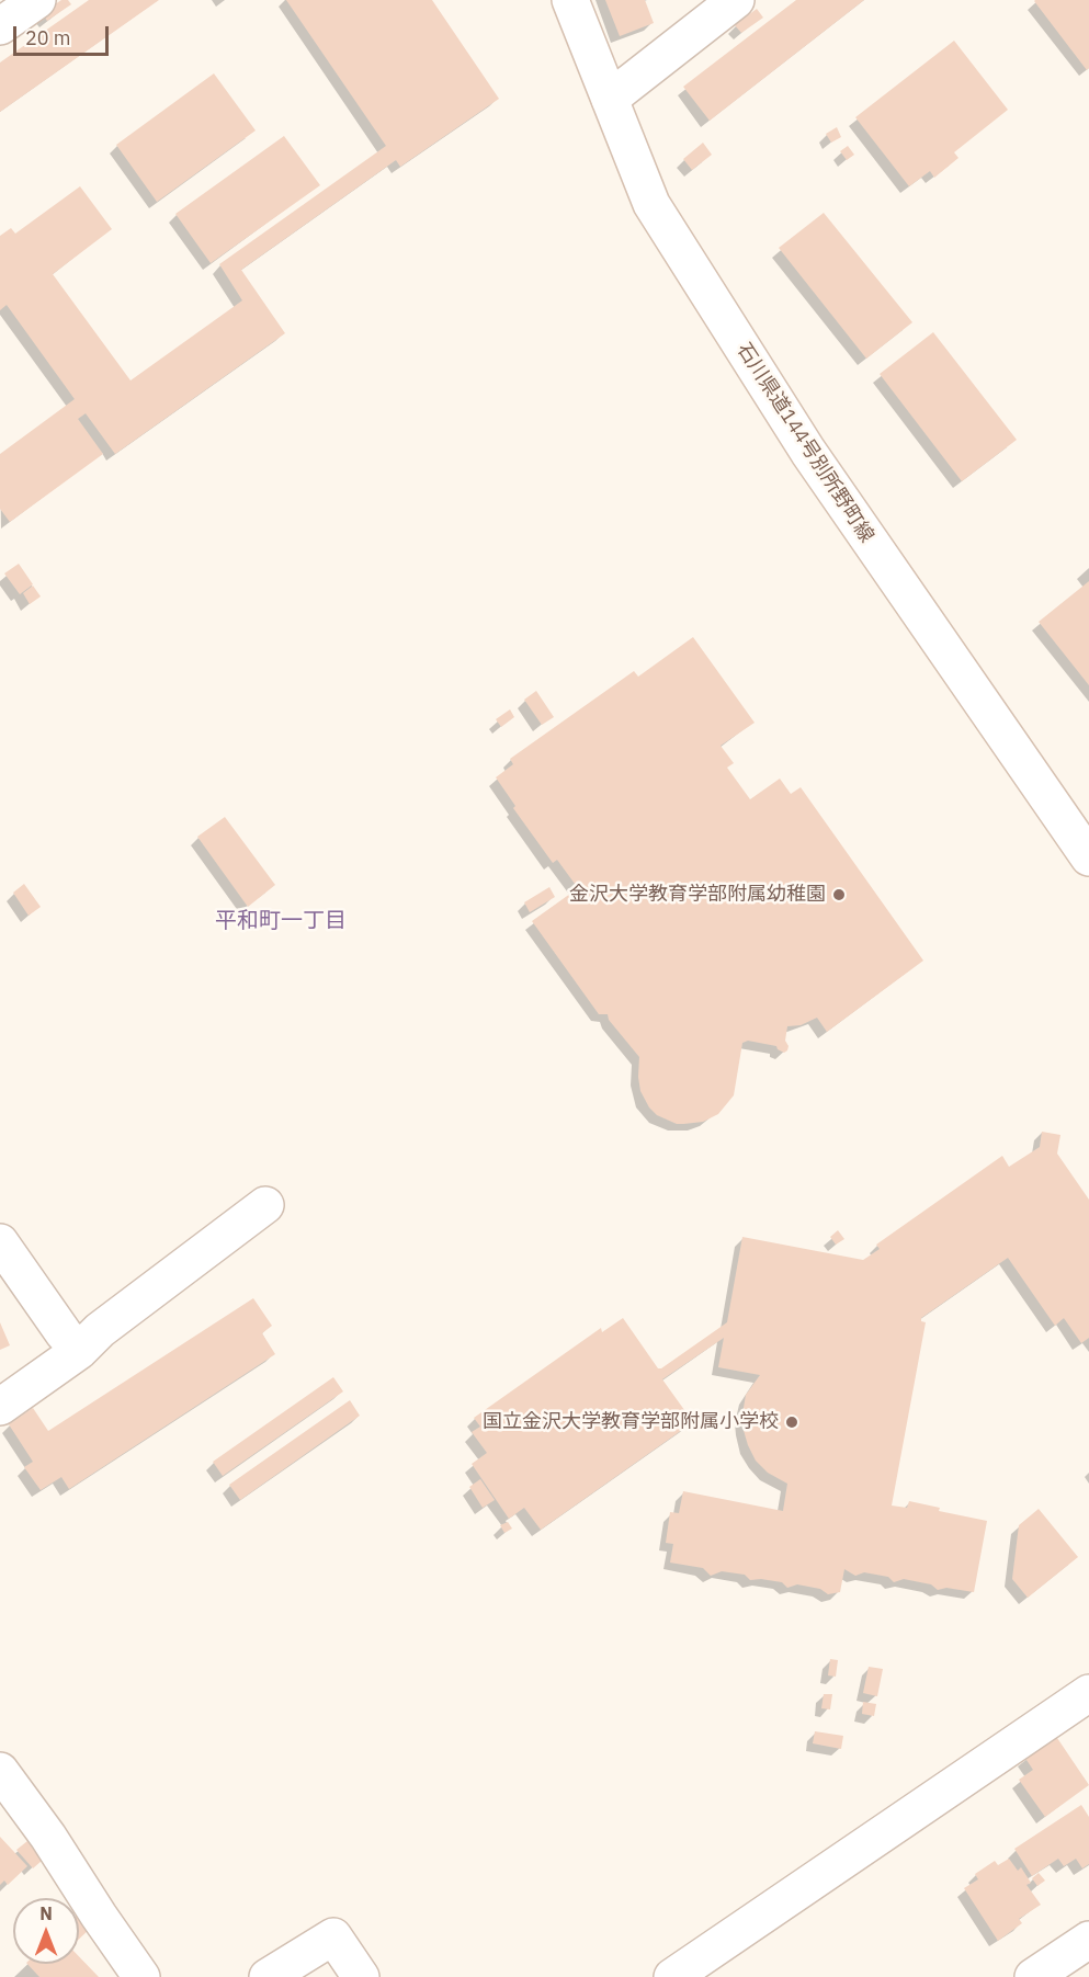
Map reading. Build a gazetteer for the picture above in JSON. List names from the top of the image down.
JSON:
{
  "streets": {
    "street": ["石川県道144号別所野町線"]
  },
  "districts": ["平和町一丁目"],
  "places": ["金沢大学教育学部附属幼稚園", "国立金沢大学教育学部附属小学校"],
  "scale_bar": "20 m",
  "north": "top"
}
